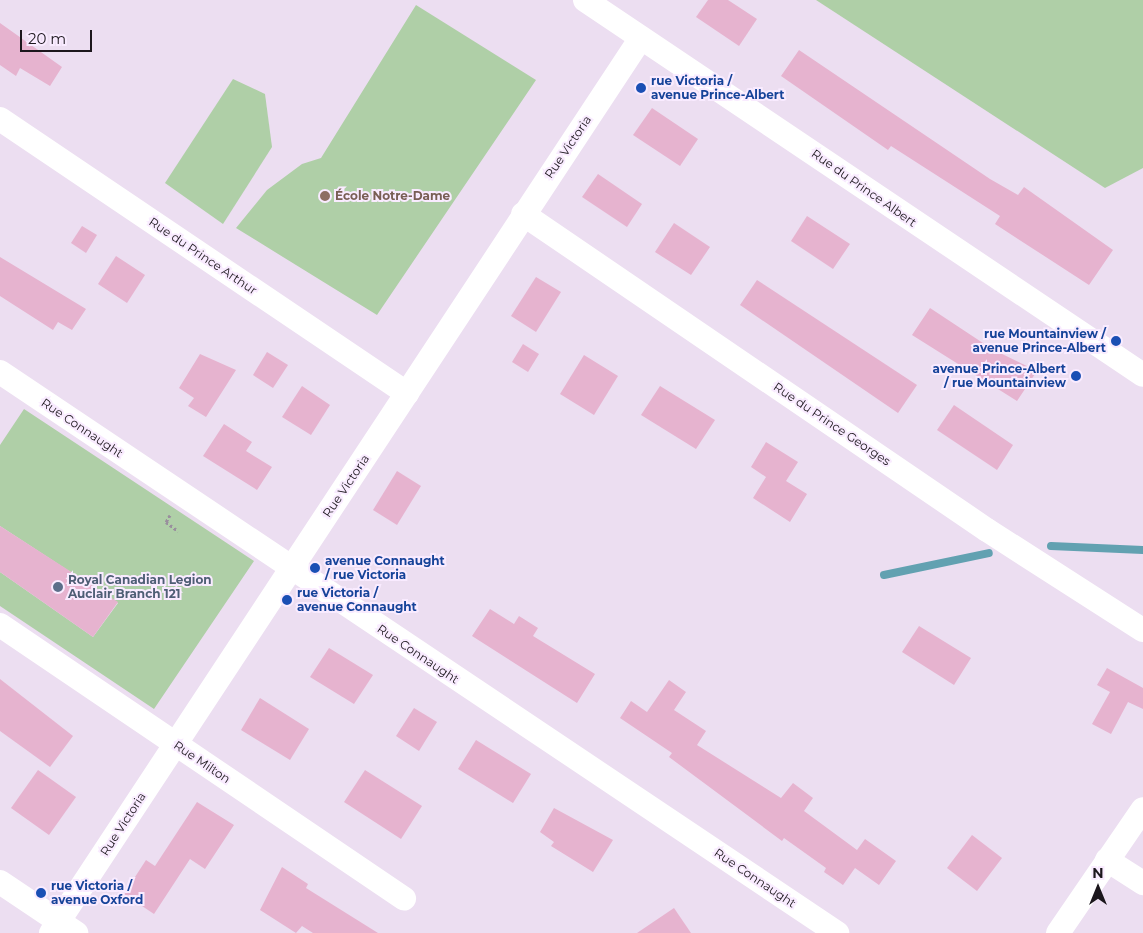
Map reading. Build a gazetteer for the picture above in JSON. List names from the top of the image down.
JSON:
{
  "streets": {
    "street": [
      "Rue Victoria",
      "Rue du Prince Albert",
      "Rue du Prince Arthur",
      "Rue du Prince Georges",
      "Rue Connaught",
      "Rue Milton"
    ]
  },
  "crossings": [
    ["Rue Victoria", "Rue du Prince Albert"],
    ["Rue Victoria", "Rue du Prince Arthur"],
    ["Rue Victoria", "Rue du Prince Georges"],
    ["Rue Victoria", "Rue Connaught"],
    ["Rue Victoria", "Rue Milton"]
  ],
  "places": [
    "rue Victoria / avenue Prince-Albert",
    "École Notre-Dame",
    "rue Mountainview / avenue Prince-Albert",
    "avenue Prince-Albert / rue Mountainview",
    "avenue Connaught / rue Victoria",
    "Royal Canadian Legion Auclair Branch 121",
    "rue Victoria / avenue Connaught",
    "rue Victoria / avenue Oxford"
  ],
  "scale_bar": "20 m",
  "north": "top"
}
